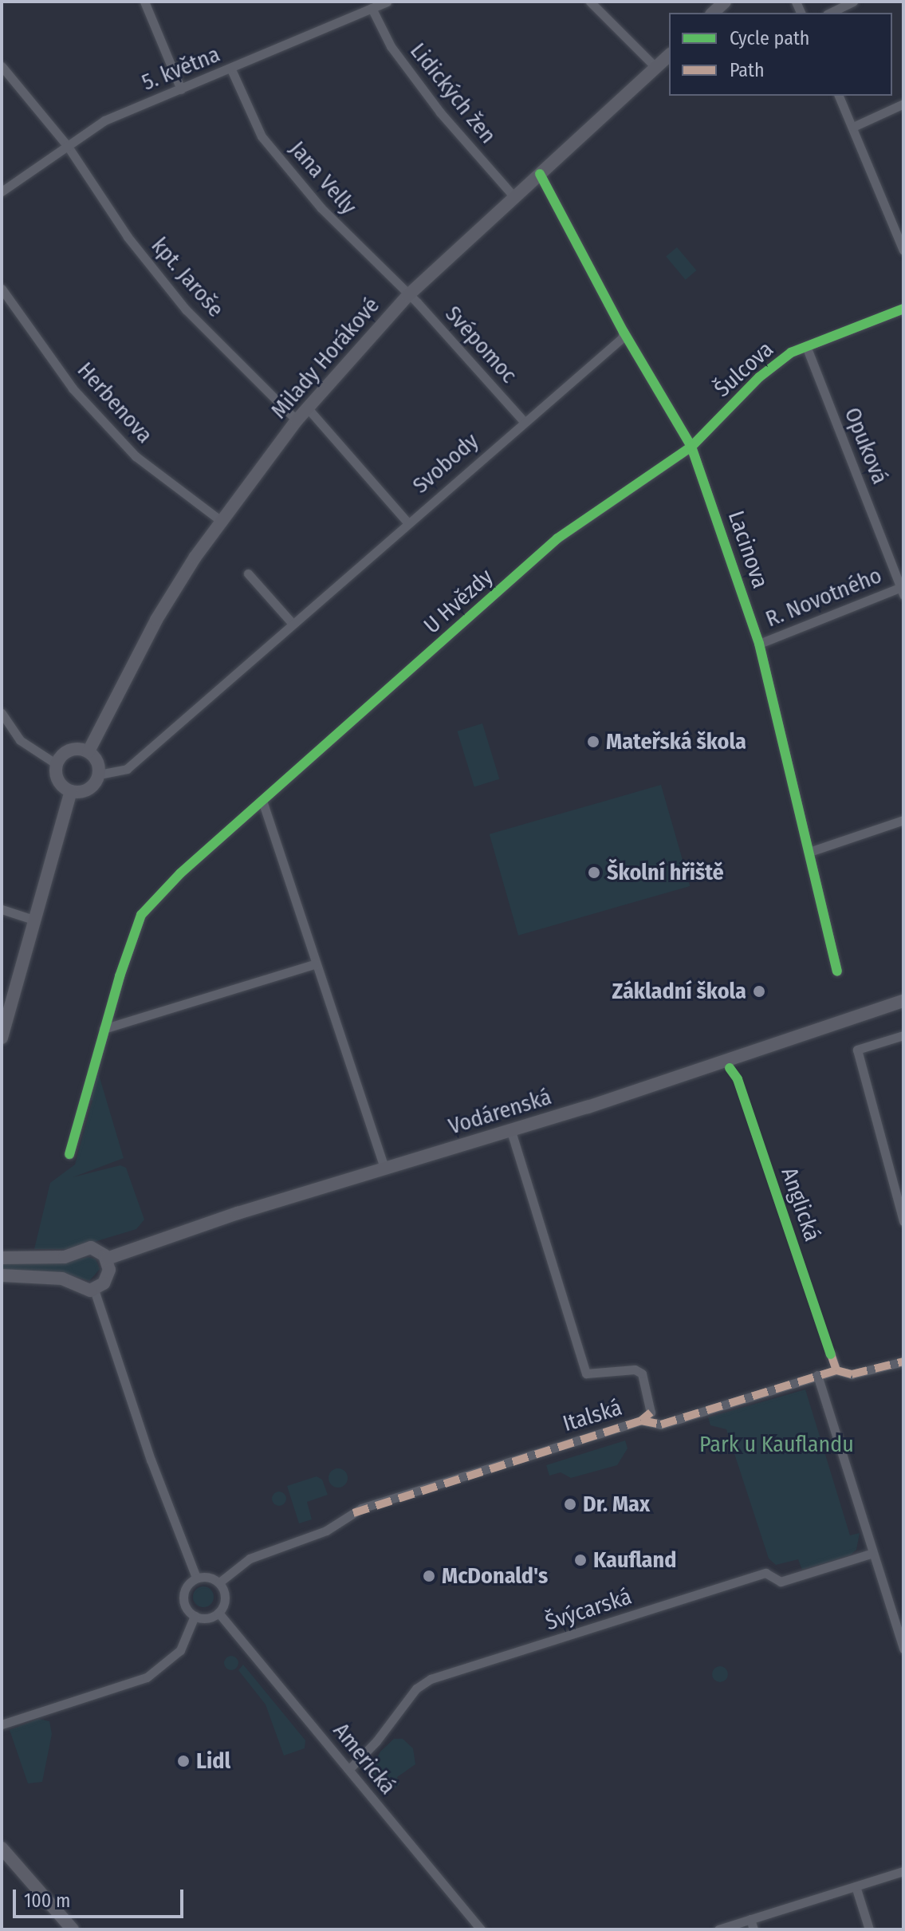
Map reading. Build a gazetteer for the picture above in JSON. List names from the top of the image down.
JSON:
{
  "streets": {
    "main road": ["Milady Horákové", "Vodárenská"],
    "street": [
      "5. května",
      "Lidických žen",
      "Jana Velly",
      "kpt. Jaroše",
      "Svépomoc",
      "Šulcova",
      "Herbenova",
      "Opuková",
      "Svobody",
      "Lacinova",
      "R. Novotného",
      "U Hvězdy",
      "Italská",
      "Švýcarská",
      "Americká"
    ],
    "cycle path": ["Anglická"]
  },
  "crossings": [
    ["5. května", "Lidických žen"],
    ["5. května", "Jana Velly"],
    ["5. května", "kpt. Jaroše"],
    ["Lidických žen", "Milady Horákové"],
    ["Jana Velly", "Svépomoc"],
    ["Jana Velly", "Milady Horákové"],
    ["kpt. Jaroše", "Milady Horákové"],
    ["Svépomoc", "Milady Horákové"],
    ["Svépomoc", "Svobody"],
    ["Milady Horákové", "Herbenova"],
    ["Milady Horákové", "Svobody"],
    ["Milady Horákové", "Lacinova"],
    ["Šulcova", "Opuková"],
    ["Šulcova", "Lacinova"],
    ["Šulcova", "U Hvězdy"],
    ["Opuková", "R. Novotného"],
    ["Svobody", "Lacinova"],
    ["Lacinova", "R. Novotného"],
    ["Lacinova", "U Hvězdy"],
    ["Vodárenská", "Italská"],
    ["Italská", "Americká"],
    ["Švýcarská", "Americká"]
  ],
  "parks": ["Park u Kauflandu"],
  "places": [
    "Mateřská škola",
    "Školní hřiště",
    "Základní škola",
    "Dr. Max",
    "Kaufland",
    "McDonald's",
    "Lidl"
  ],
  "legend": ["Cycle path", "Path"],
  "scale_bar": "100 m"
}
